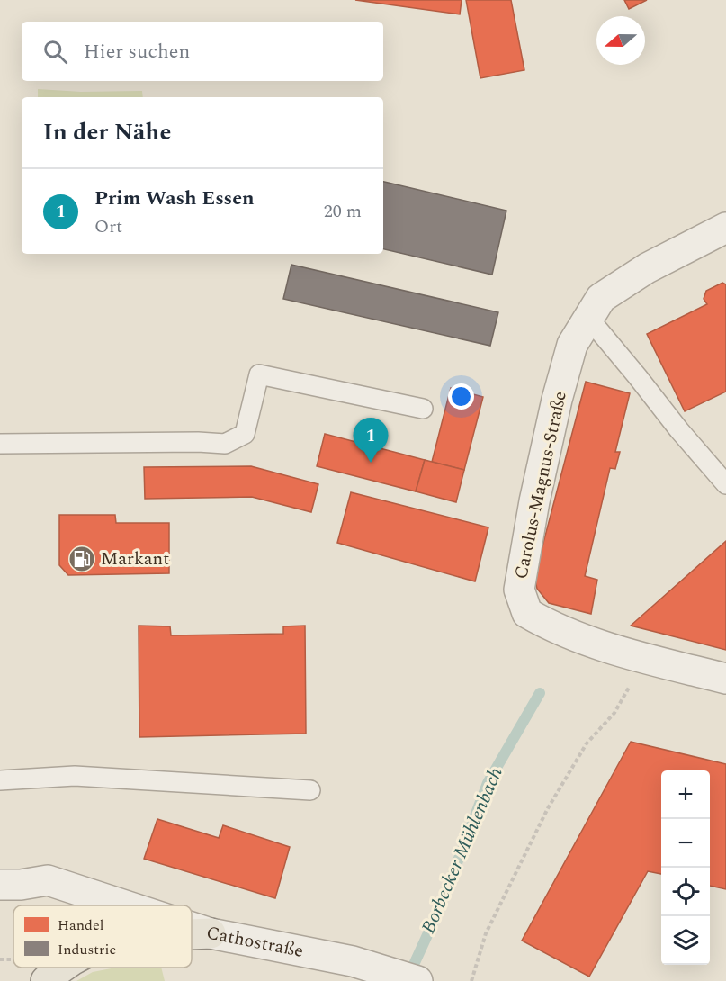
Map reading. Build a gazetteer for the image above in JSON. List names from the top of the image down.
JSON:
{
  "streets": {
    "street": ["Carolus-Magnus-Straße", "Cathostraße"]
  },
  "water": ["Borbecker Mühlenbach"],
  "places": {
    "fuel station": ["Markant"]
  },
  "legend": ["Handel", "Industrie"],
  "north": "left",
  "page": {
    "search": "Hier suchen",
    "heading": "In der Nähe",
    "list": [
      {
        "mark": "1",
        "name": "Prim Wash Essen",
        "note": "Ort",
        "value": "20 m"
      }
    ],
    "pins": "1",
    "map_buttons": ["+", "−"]
  }
}
